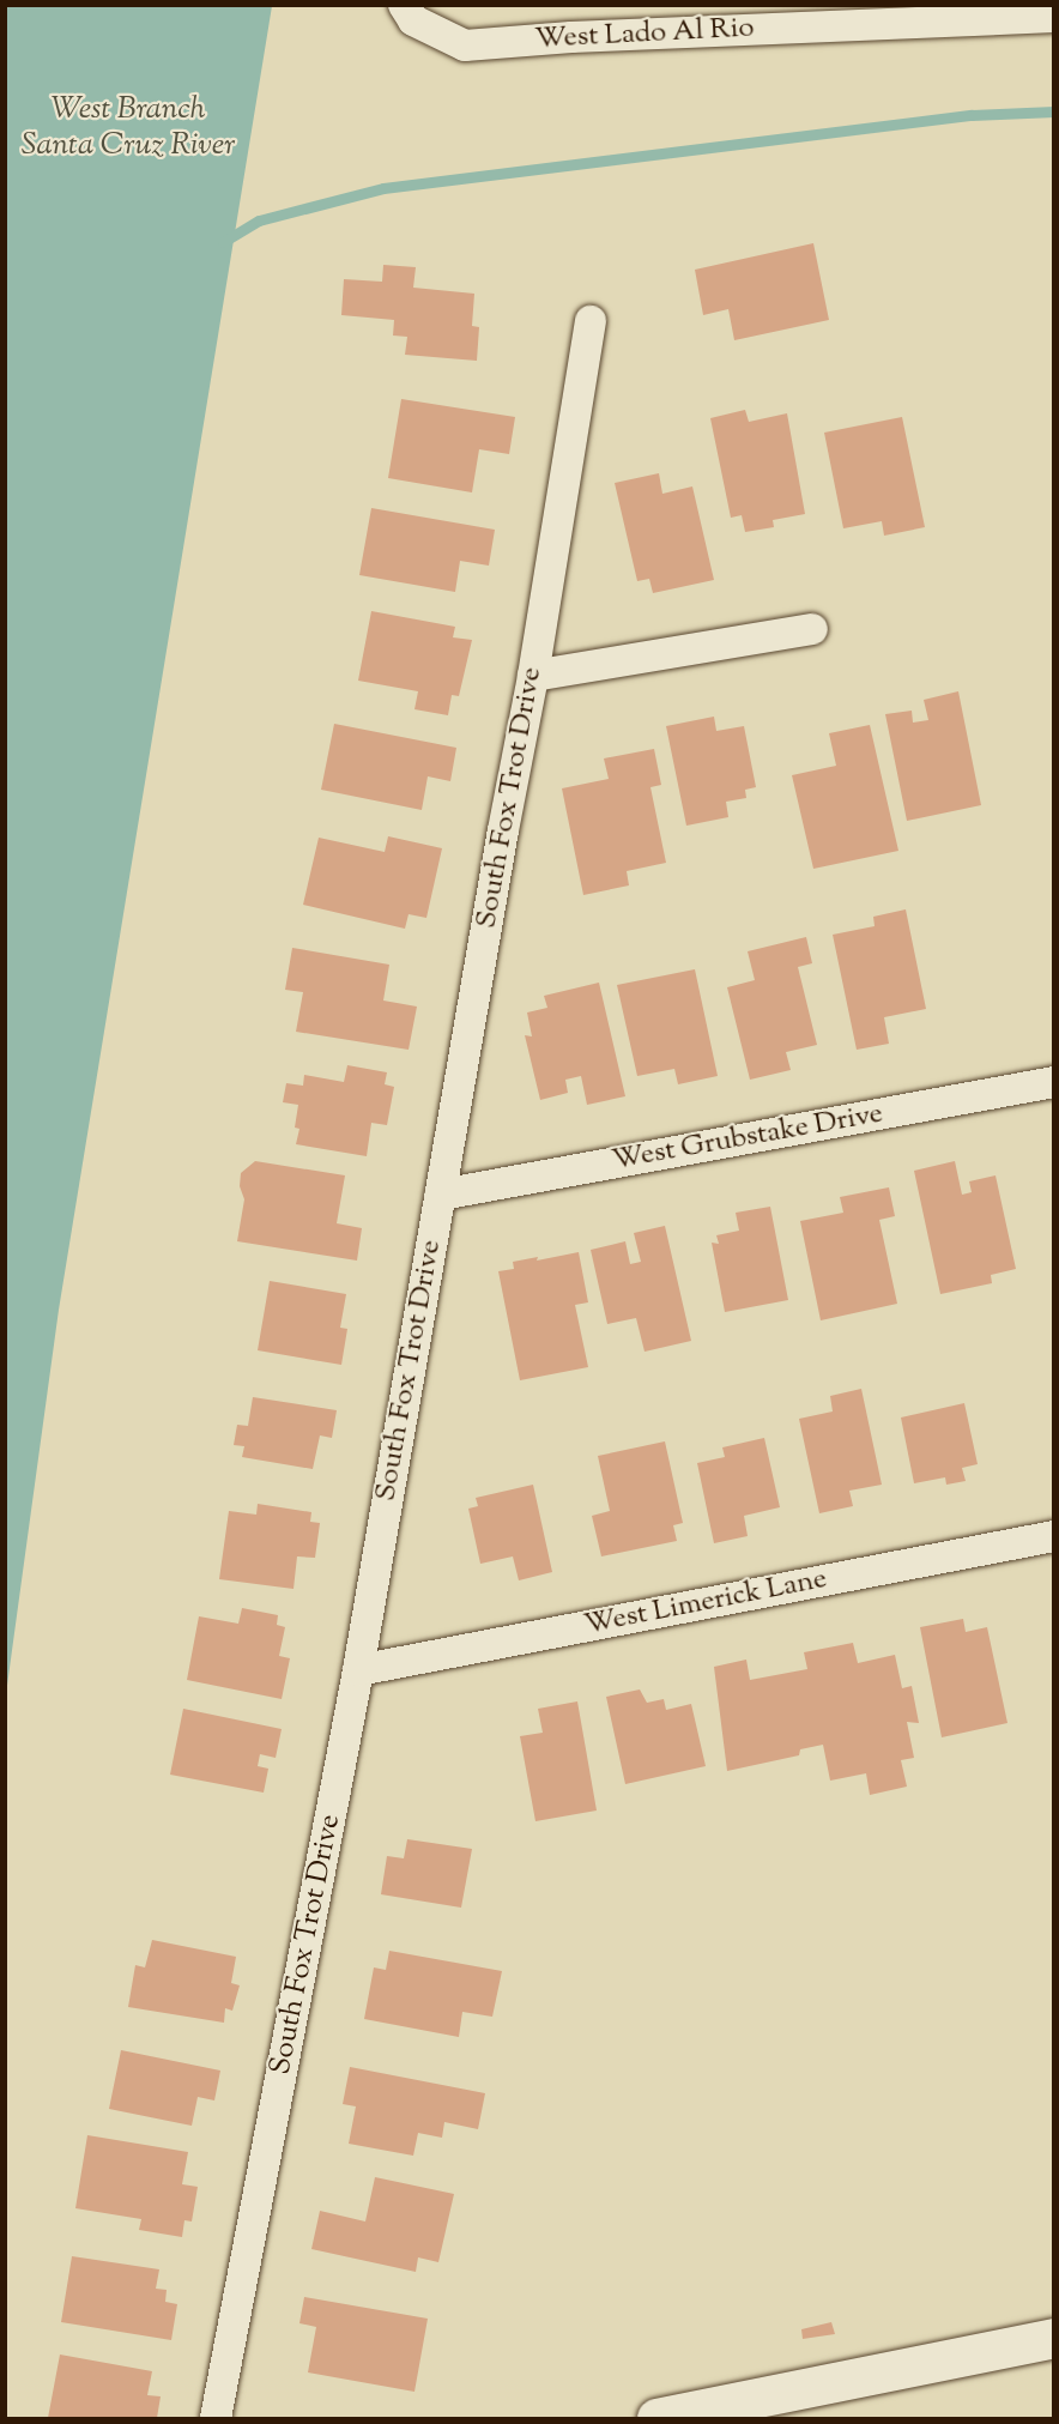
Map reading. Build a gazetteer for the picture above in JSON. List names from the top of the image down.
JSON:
{
  "streets": {
    "street": [
      "West Lado Al Rio",
      "South Fox Trot Drive",
      "West Grubstake Drive",
      "West Limerick Lane"
    ]
  },
  "crossings": [
    ["South Fox Trot Drive", "West Grubstake Drive"],
    ["South Fox Trot Drive", "West Limerick Lane"]
  ],
  "water": ["West Branch Santa Cruz River"]
}
